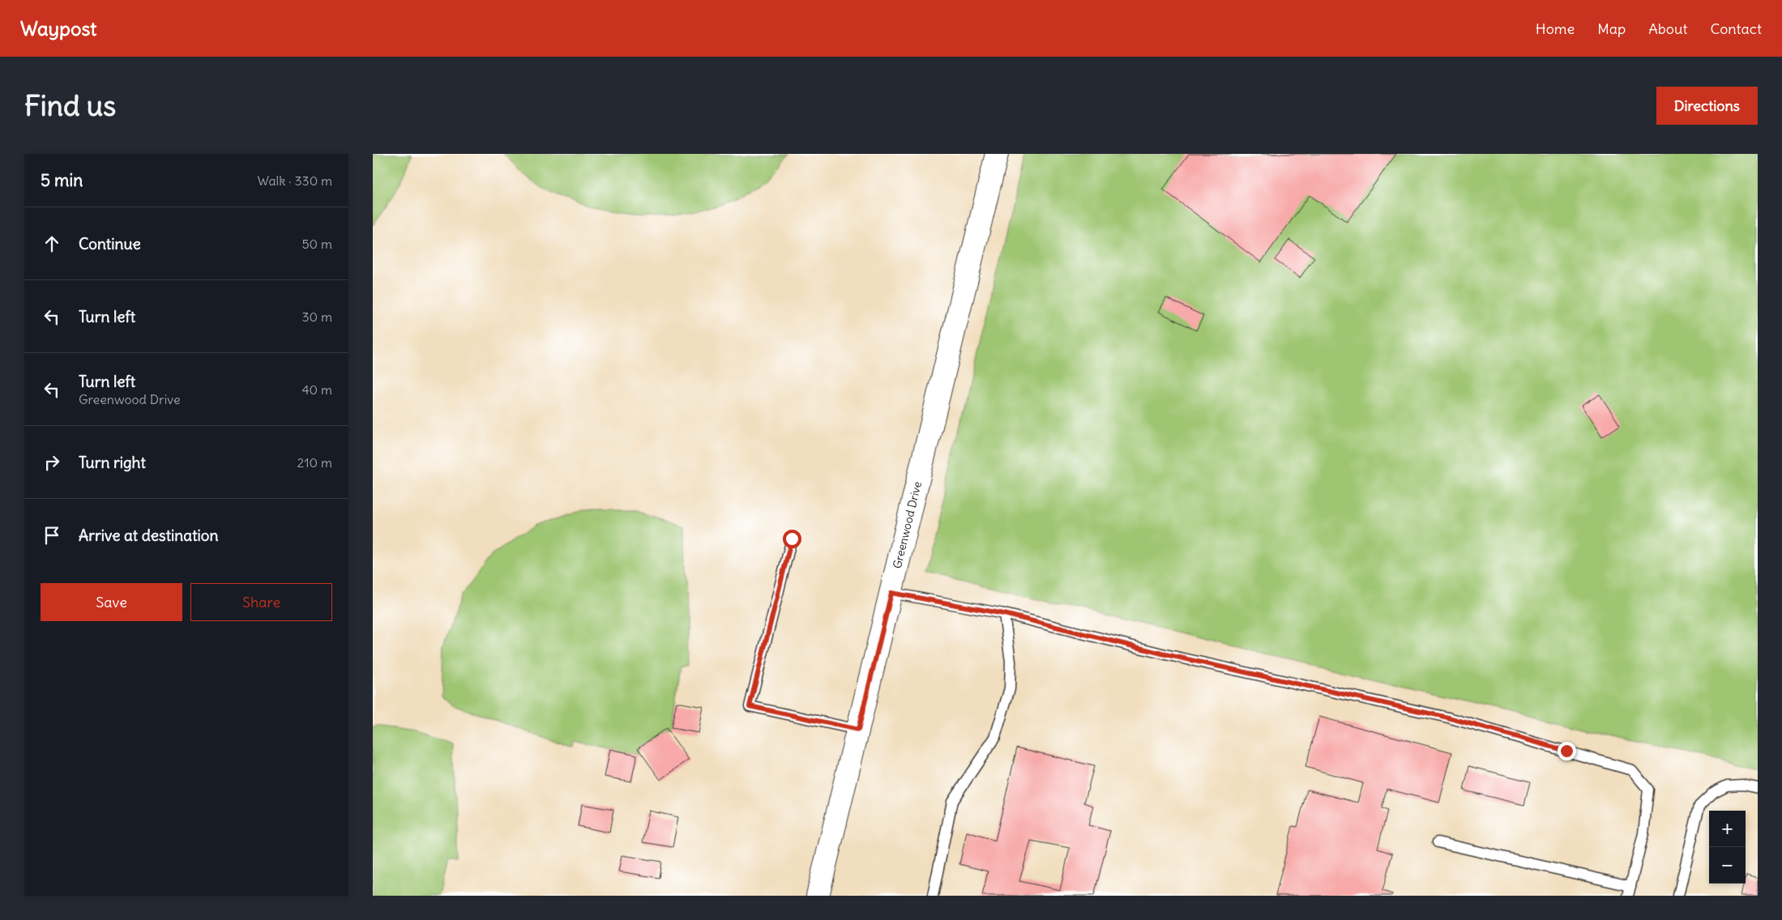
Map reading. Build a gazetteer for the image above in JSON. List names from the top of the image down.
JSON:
{
  "streets": {
    "main road": ["Greenwood Drive"]
  },
  "page": {
    "header": "Waypost",
    "nav": [
      "Home",
      "Map",
      "About",
      "Contact"
    ],
    "buttons": [
      "Directions",
      ["Save", "Share"]
    ],
    "title": "Find us",
    "heading": ["5 min", "Walk · 330 m"],
    "list": [
      ["Continue", "50 m"],
      ["Turn left", "30 m"],
      ["Turn left", "Greenwood Drive", "40 m"],
      ["Turn right", "210 m"],
      "Arrive at destination"
    ],
    "map_buttons": ["+", "−"]
  }
}
